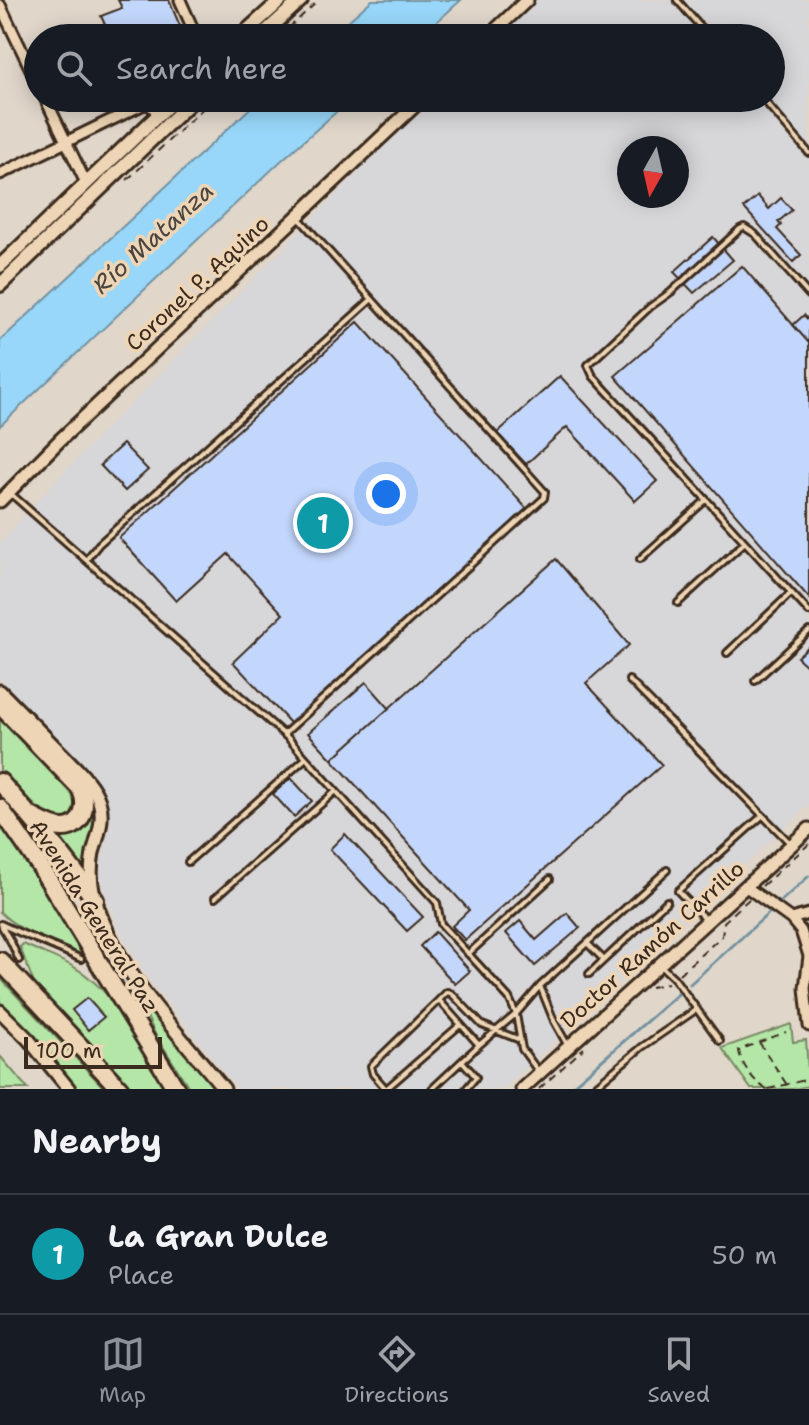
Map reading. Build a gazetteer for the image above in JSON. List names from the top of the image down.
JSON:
{
  "streets": {
    "highway": ["Avenida General Paz"],
    "street": ["Coronel P. Aquino", "Doctor Ramón Carrillo"]
  },
  "water": ["Río Matanza"],
  "scale_bar": "100 m",
  "north": "bottom",
  "page": {
    "search": "Search here",
    "pins": "1",
    "scale": "100 m",
    "heading": "Nearby",
    "list": [
      {
        "mark": "1",
        "name": "La Gran Dulce",
        "note": "Place",
        "value": "50 m"
      }
    ],
    "nav": ["Map", "Directions", "Saved"]
  }
}
